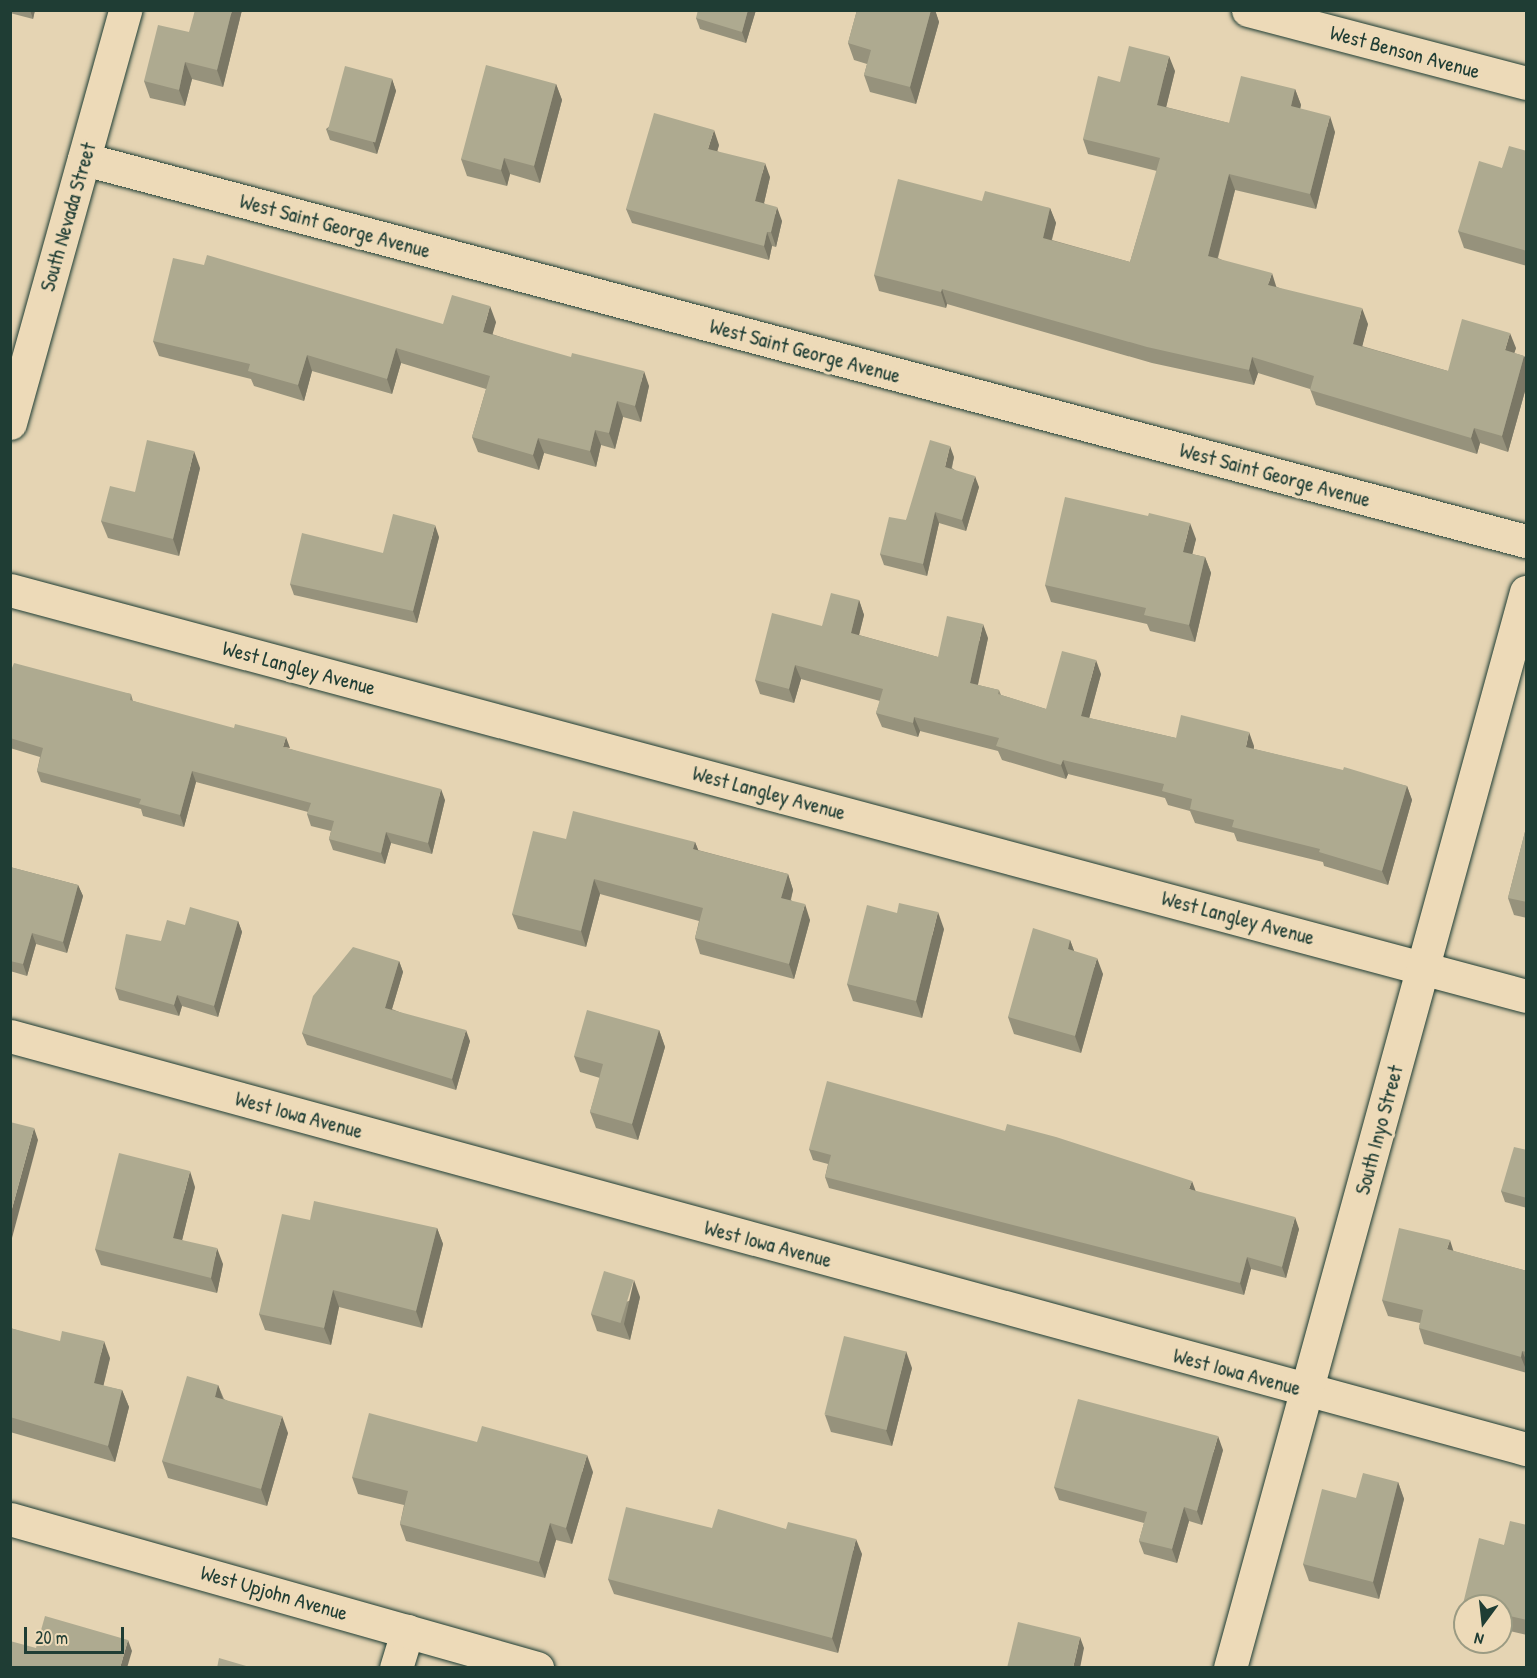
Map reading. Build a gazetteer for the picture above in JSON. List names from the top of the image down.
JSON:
{
  "streets": {
    "street": [
      "West Benson Avenue",
      "South Nevada Street",
      "West Saint George Avenue",
      "West Langley Avenue",
      "West Iowa Avenue",
      "South Inyo Street",
      "West Upjohn Avenue"
    ]
  },
  "crossings": [
    ["South Nevada Street", "West Saint George Avenue"],
    ["West Langley Avenue", "South Inyo Street"],
    ["West Iowa Avenue", "South Inyo Street"]
  ],
  "scale_bar": "20 m",
  "north": "bottom"
}
